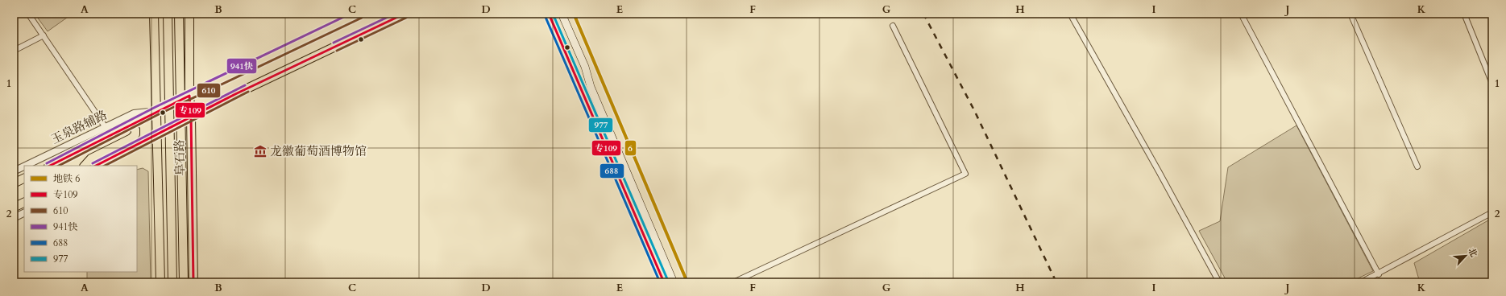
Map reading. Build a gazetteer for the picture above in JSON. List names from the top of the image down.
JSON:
{
  "streets": {
    "main road": ["阜石路"],
    "street": ["玉泉路辅路"]
  },
  "crossings": [
    ["玉泉路辅路", "阜石路"]
  ],
  "places": {
    "museum": ["龙徽葡萄酒博物馆"]
  },
  "lines": [
    "metro line 6",
    "transit line 专109",
    "transit line 941快",
    "transit line 977",
    "transit line 688",
    "transit line 610"
  ],
  "legend": [
    "地铁 6",
    "专109",
    "610",
    "941快",
    "688",
    "977"
  ],
  "north": "top right",
  "grid": {
    "columns": [
      "A",
      "B",
      "C",
      "D",
      "E",
      "F",
      "G",
      "H",
      "I",
      "J",
      "K"
    ],
    "rows": ["1", "2"]
  }
}
